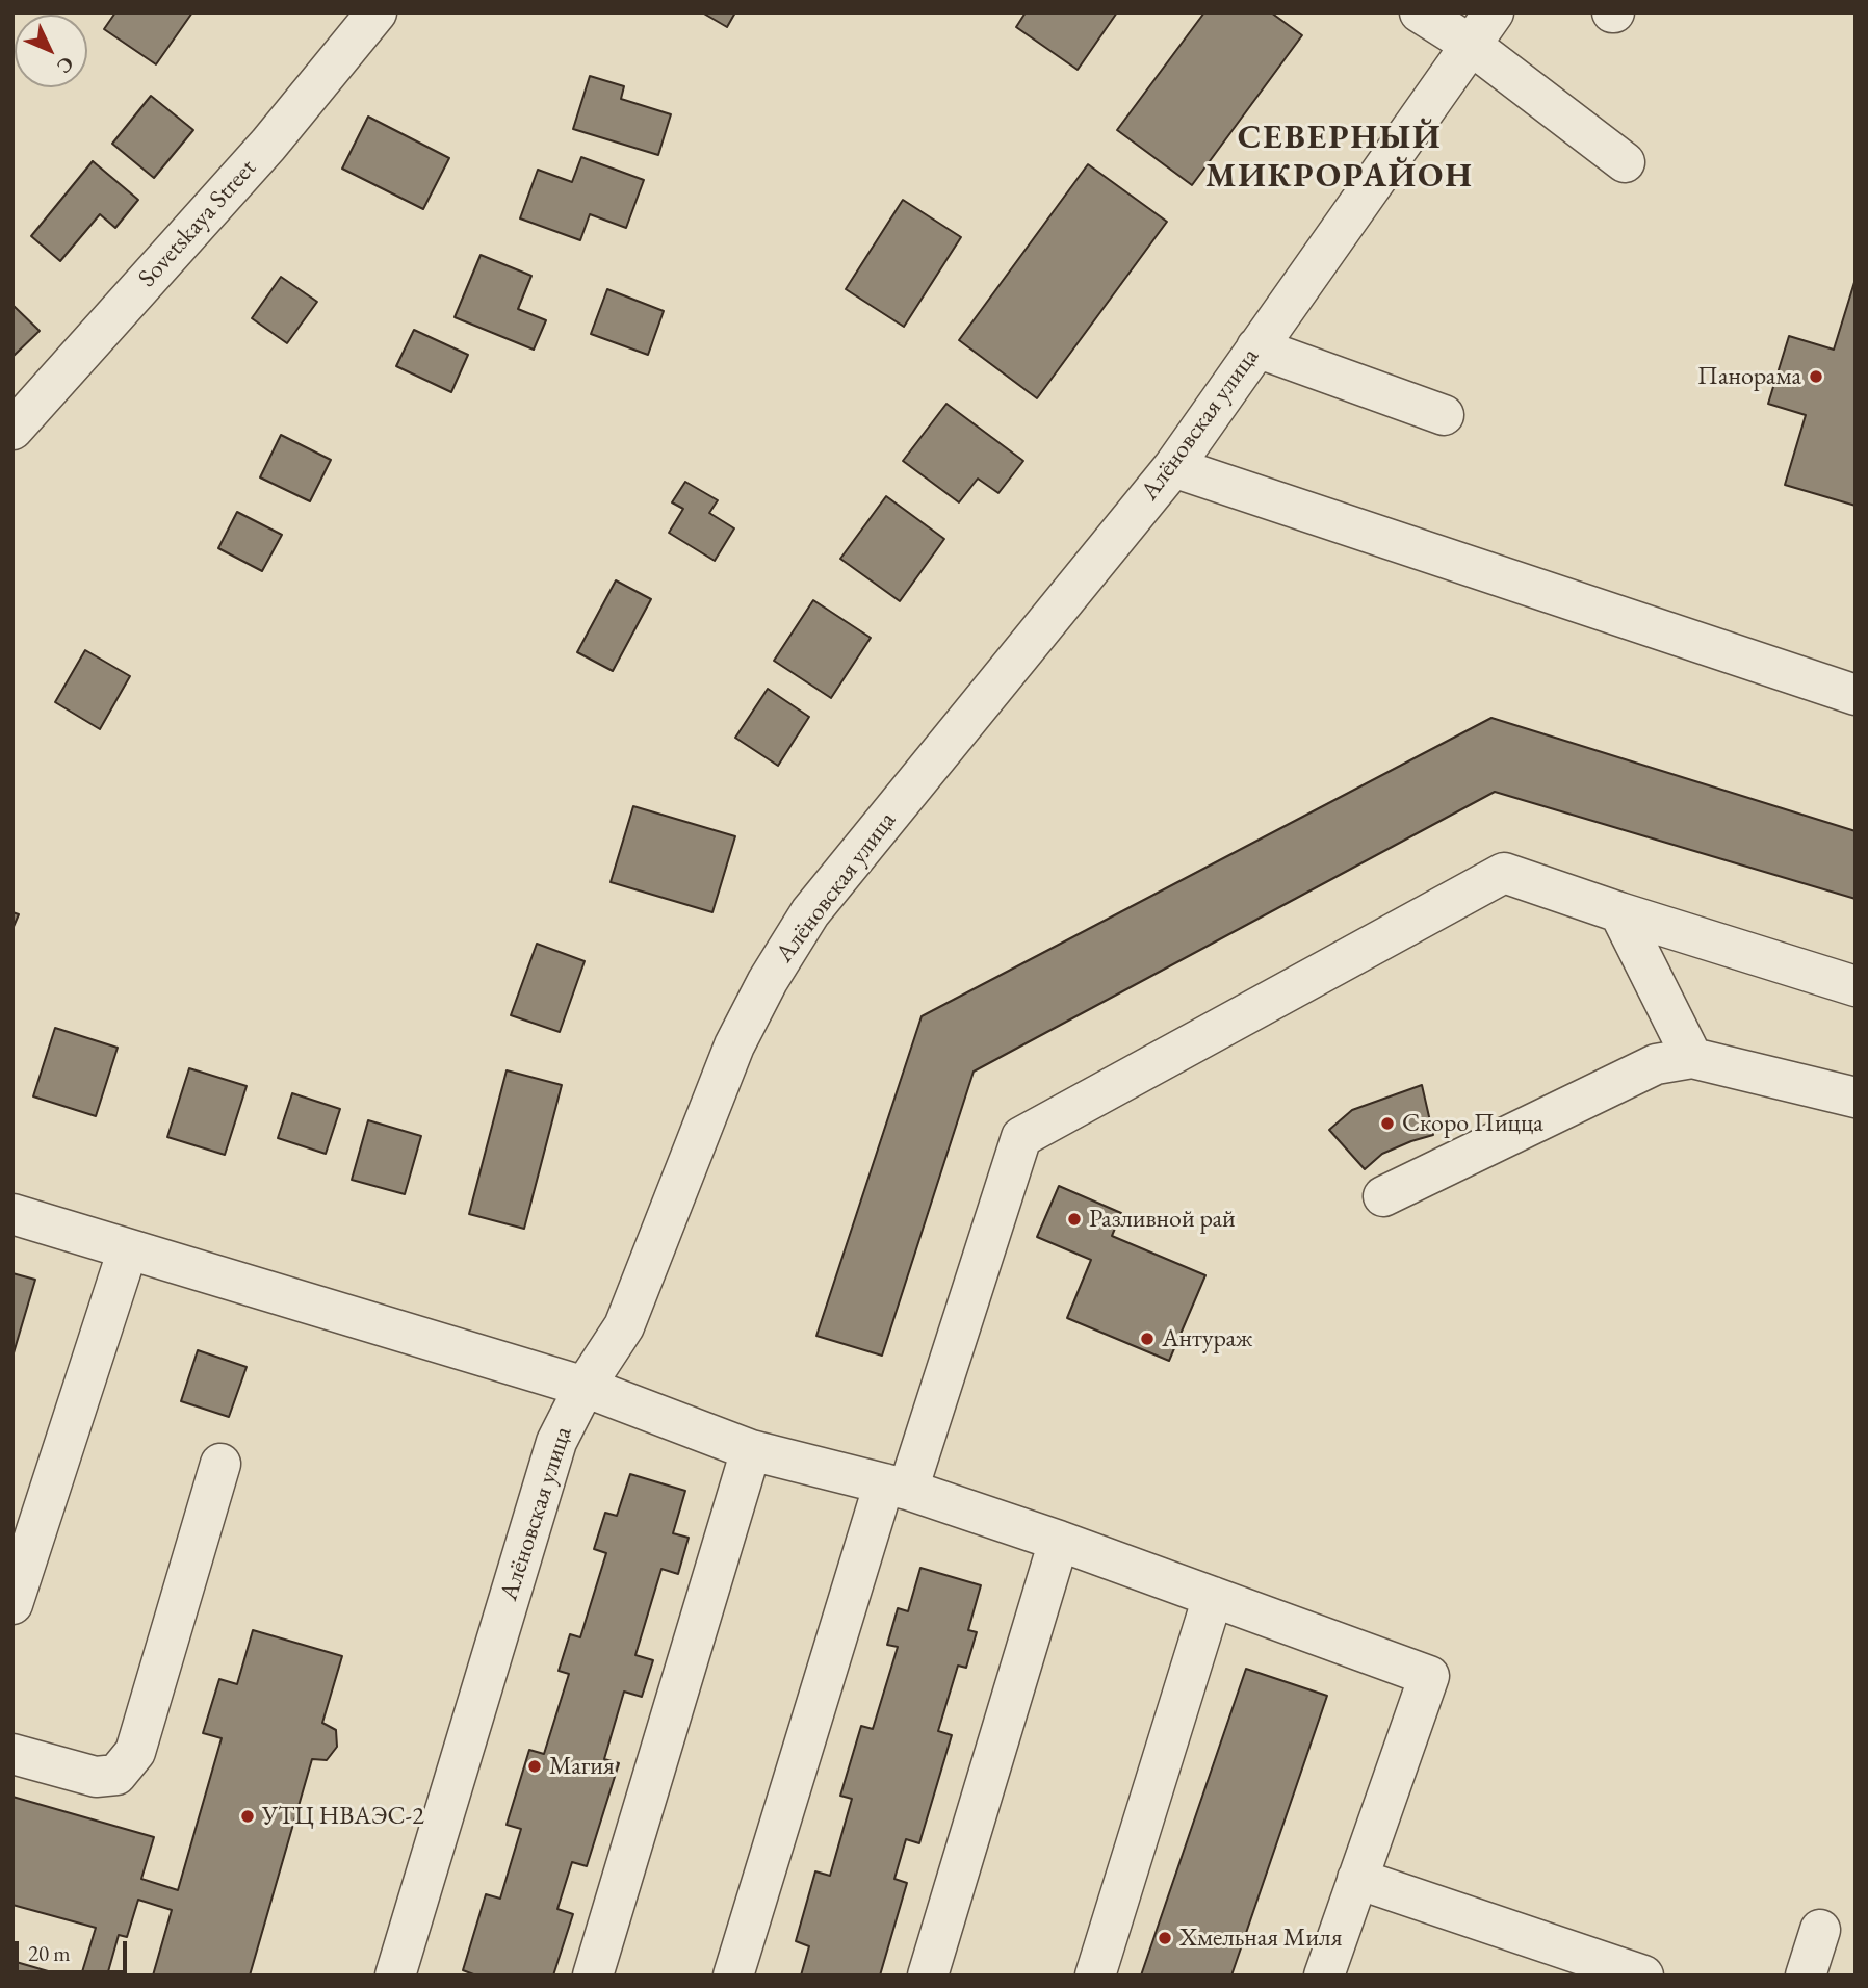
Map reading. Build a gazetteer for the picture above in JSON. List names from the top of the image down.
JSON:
{
  "streets": {
    "street": ["Sovetskaya Street", "Алёновская улица"]
  },
  "districts": ["СЕВЕРНЫЙ МИКРОРАЙОН"],
  "places": [
    "Панорама",
    "Скоро Пицца",
    "Разливной рай",
    "Антураж",
    "Магия",
    "УТЦ НВАЭС-2",
    "Хмельная Миля"
  ],
  "scale_bar": "20 m",
  "north": "bottom right"
}
